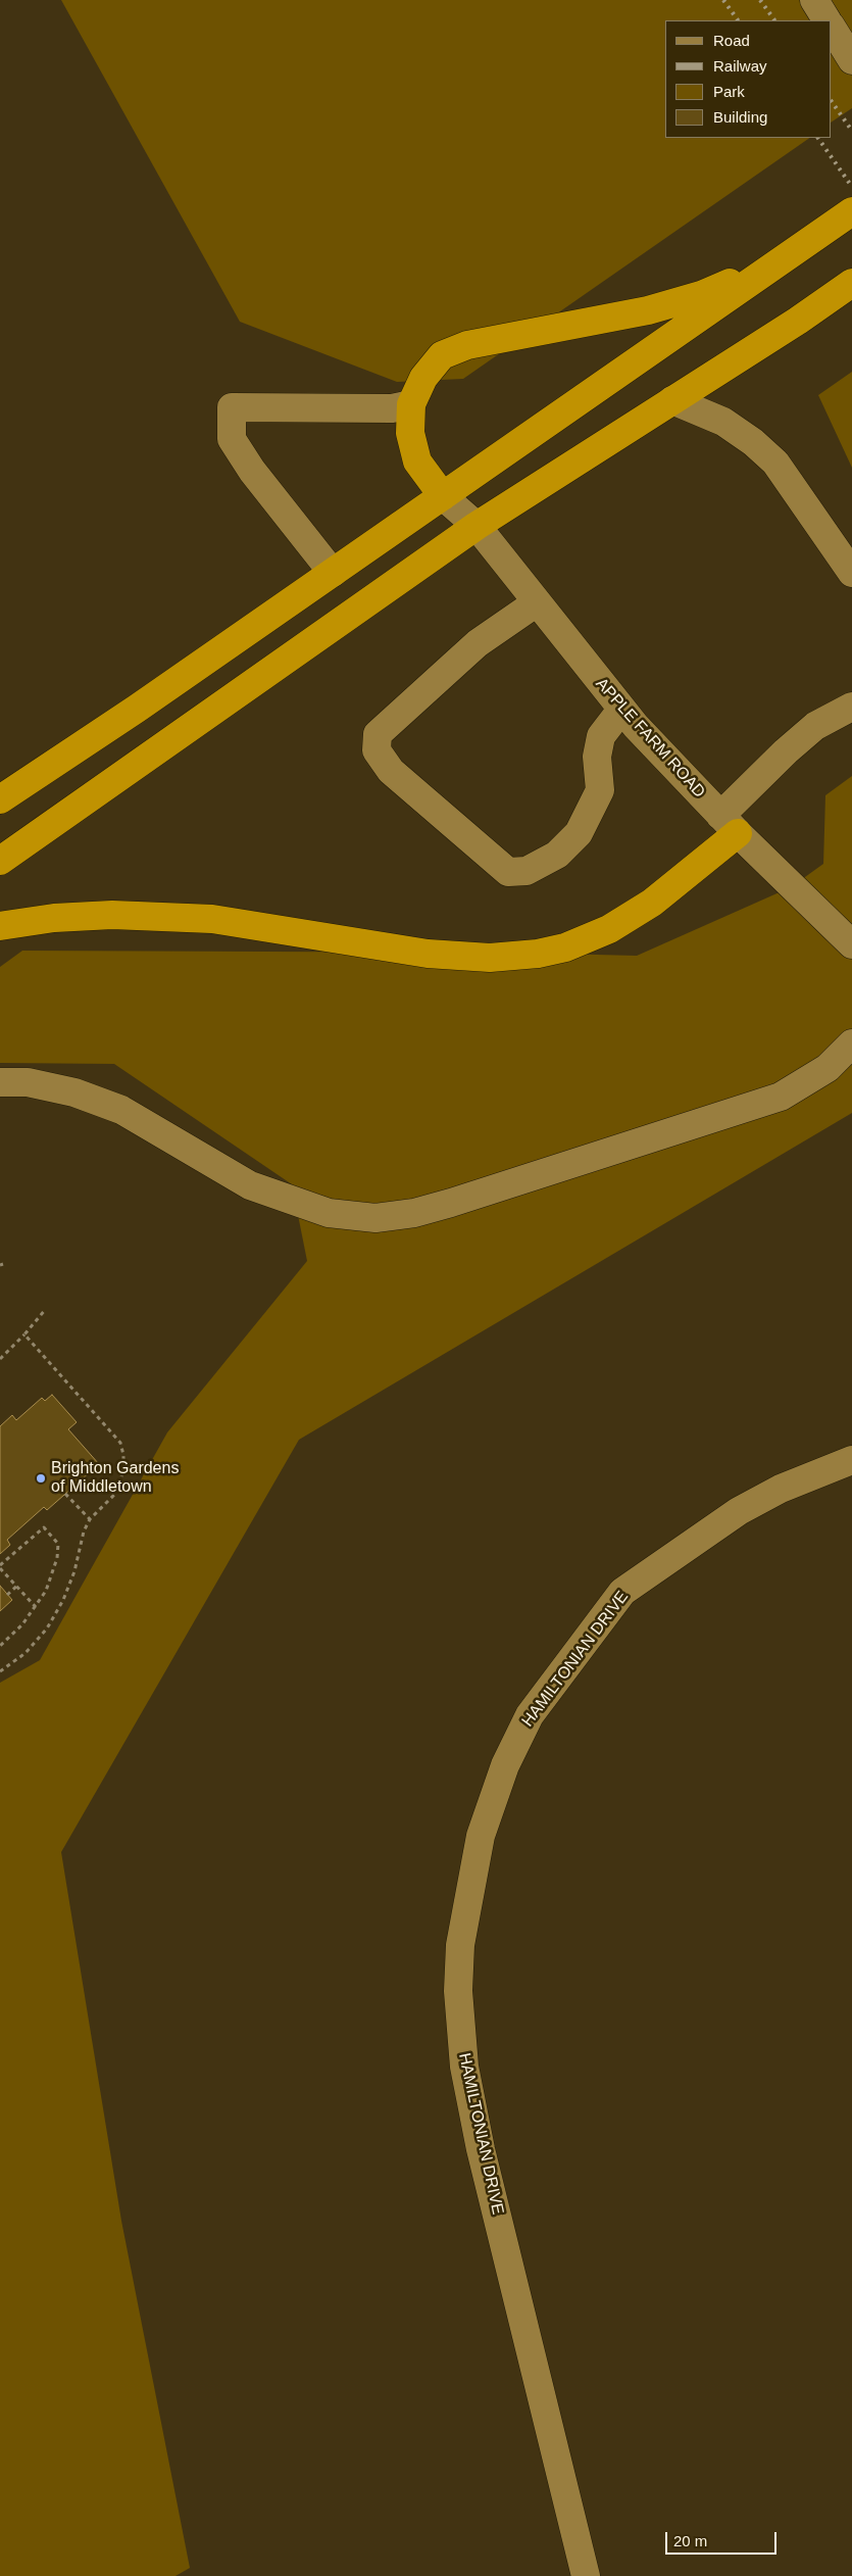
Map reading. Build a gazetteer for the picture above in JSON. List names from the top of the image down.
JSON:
{
  "streets": {
    "street": ["APPLE FARM ROAD", "HAMILTONIAN DRIVE"]
  },
  "places": ["Brighton Gardens of Middletown"],
  "legend": [
    "Road",
    "Railway",
    "Park",
    "Building"
  ],
  "scale_bar": "20 m"
}
